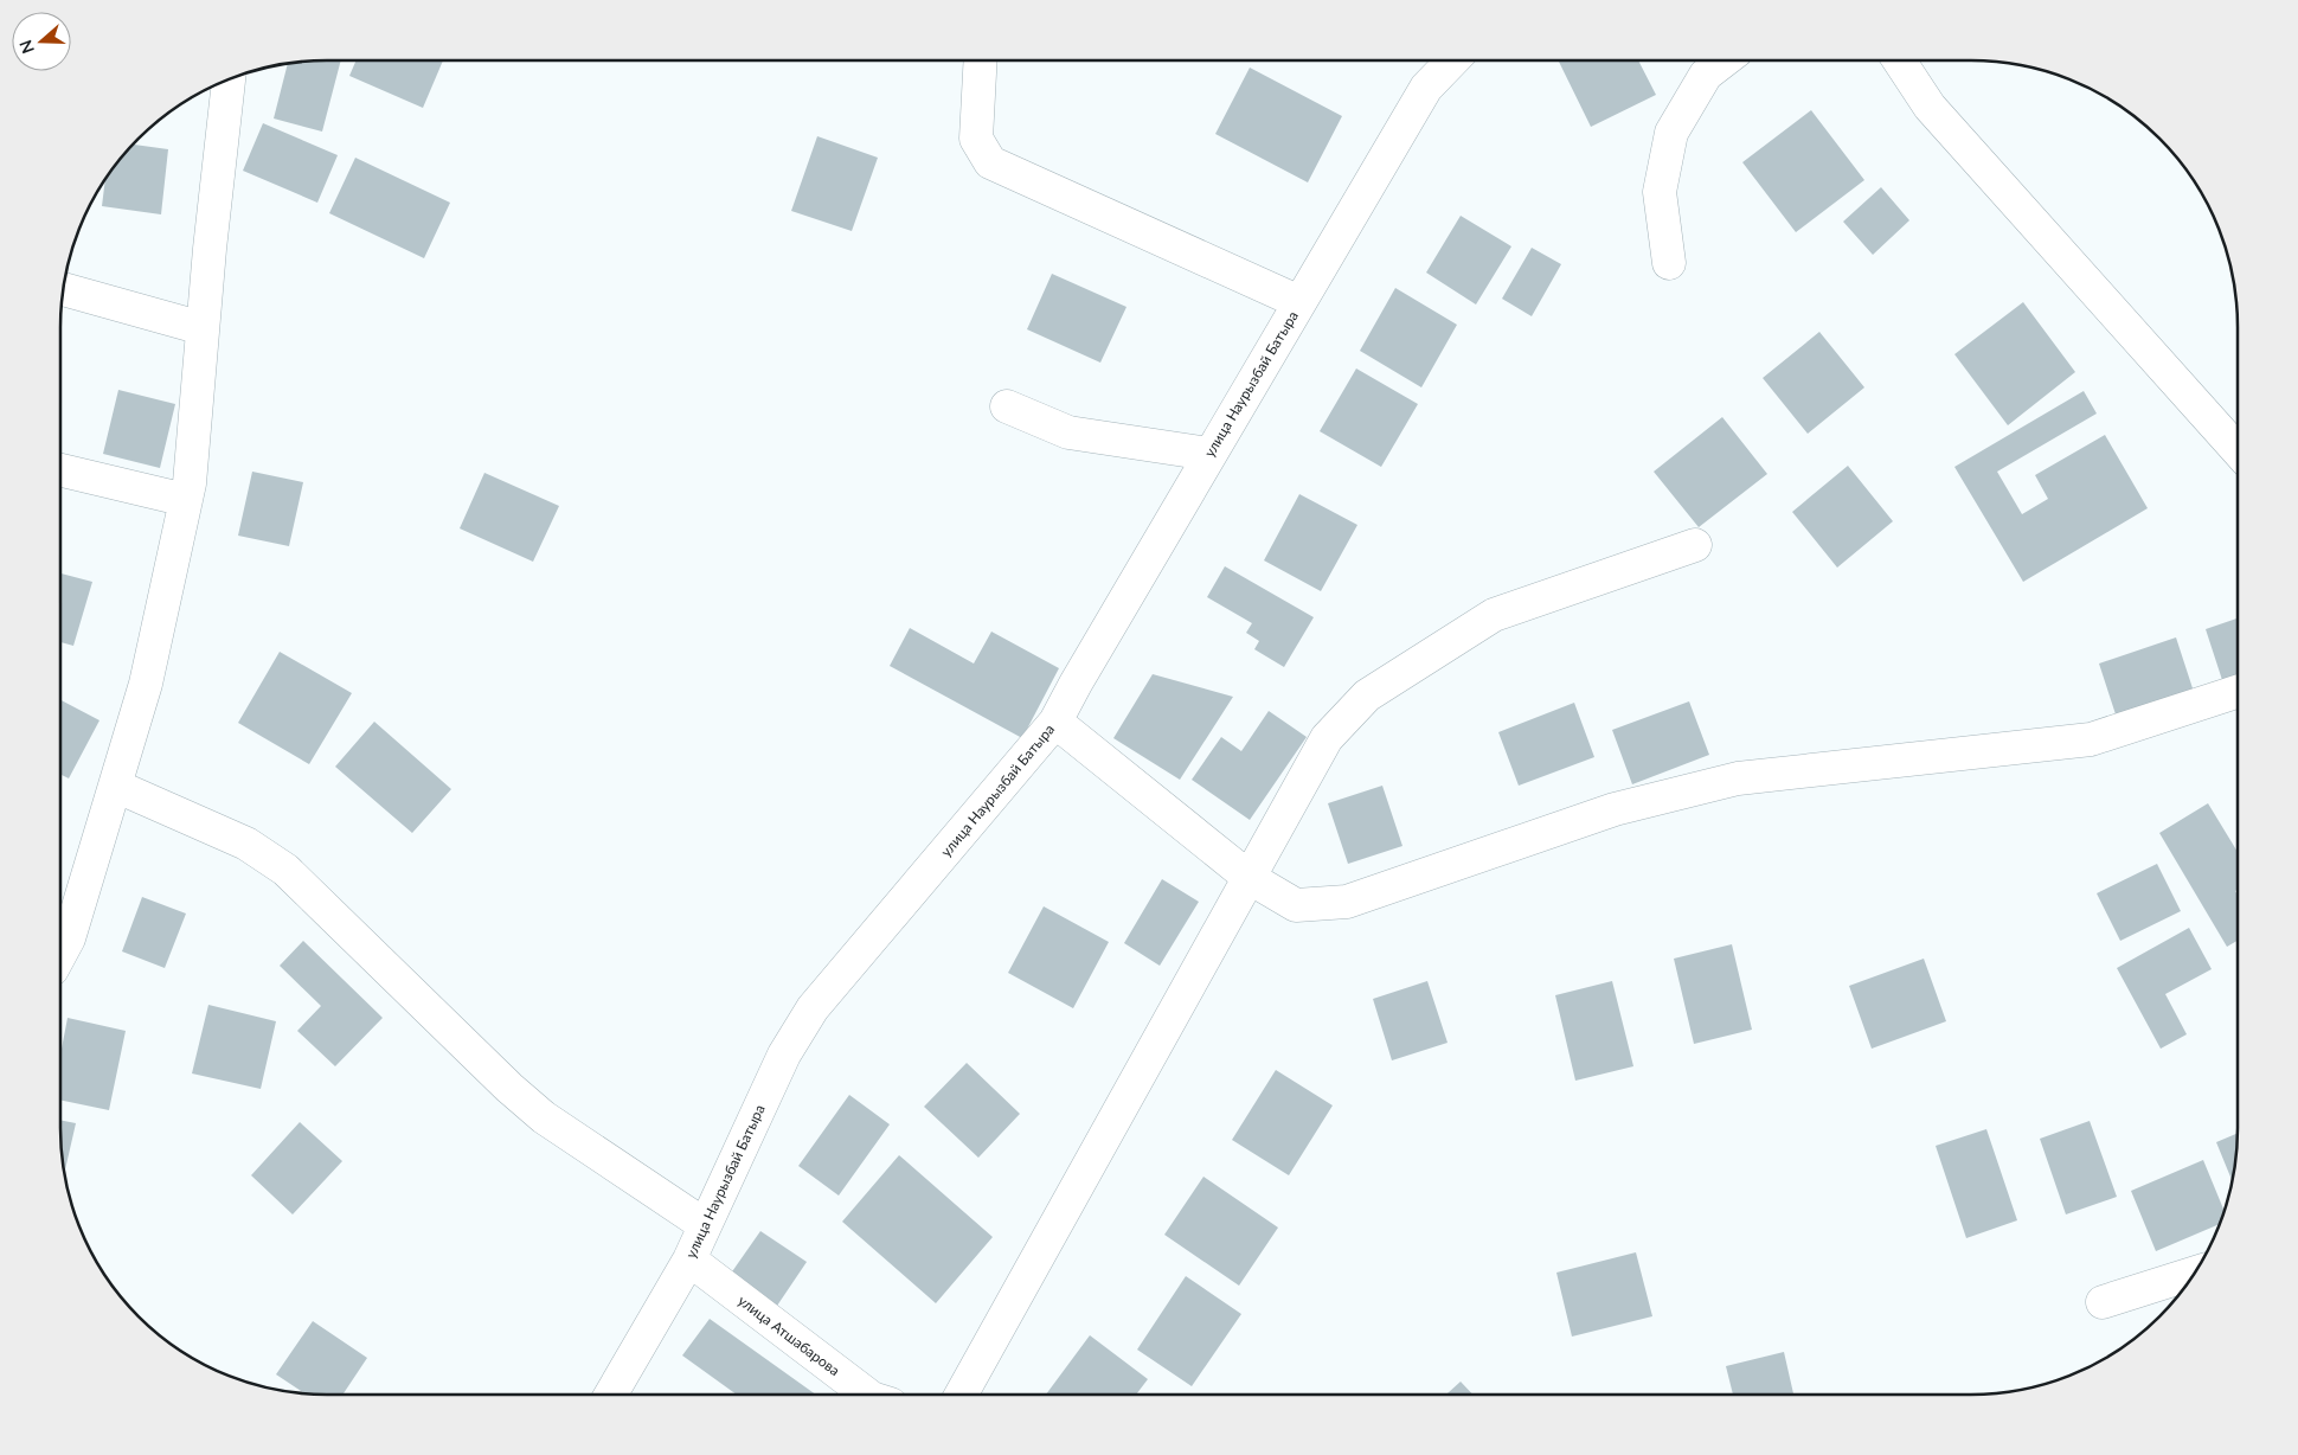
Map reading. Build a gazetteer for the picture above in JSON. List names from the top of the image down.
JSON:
{
  "streets": {
    "street": ["улица Наурызбай Батыра", "улица Атшабарова"]
  },
  "crossings": [
    ["улица Наурызбай Батыра", "улица Атшабарова"]
  ],
  "north": "left"
}
